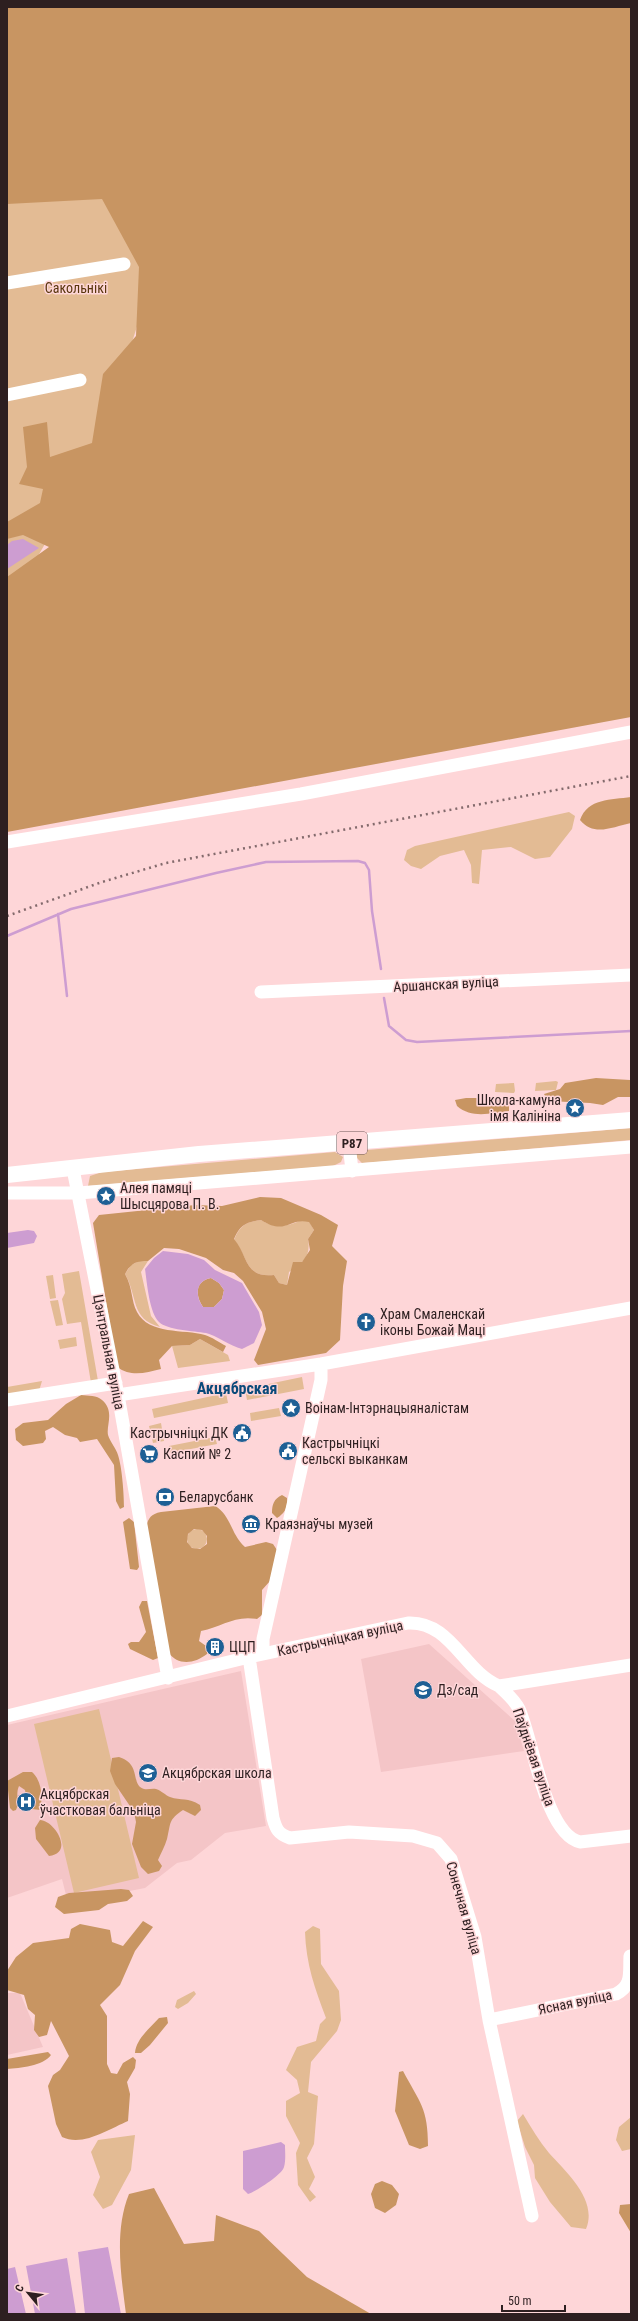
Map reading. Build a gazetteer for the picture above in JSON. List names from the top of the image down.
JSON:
{
  "streets": {
    "main road": ["Р87"],
    "street": [
      "Аршанская вуліца",
      "Цэнтральная вуліца",
      "Кастрычніцкая вуліца",
      "Паўднёвая вуліца",
      "Сонечная вуліца",
      "Ясная вуліца"
    ]
  },
  "crossings": [
    ["Р87", "Цэнтральная вуліца"],
    ["Цэнтральная вуліца", "Кастрычніцкая вуліца"],
    ["Кастрычніцкая вуліца", "Паўднёвая вуліца"],
    ["Кастрычніцкая вуліца", "Сонечная вуліца"],
    ["Сонечная вуліца", "Ясная вуліца"]
  ],
  "districts": ["Акцябрская"],
  "parks": ["Сакольнікі"],
  "places": {
    "place": ["Школа-камуна імя Калініна", "Алея памяці Шысцярова П. В.", "Воінам-Інтэрнацыяналістам"],
    "church": ["Храм Смаленскай іконы Божай Маці"],
    "public building": ["Кастрычніцкі ДК", "Кастрычніцкі сельскі выканкам"],
    "supermarket": ["Каспий № 2"],
    "bank": ["Беларусбанк"],
    "museum": ["Краязнаўчы музей"],
    "building": ["ЦЦП"],
    "school or university": ["Дз/сад", "Акцябрская школа"],
    "hospital": ["Акцябрская ўчастковая бальніца"]
  },
  "scale_bar": "50 m",
  "north": "top left"
}
